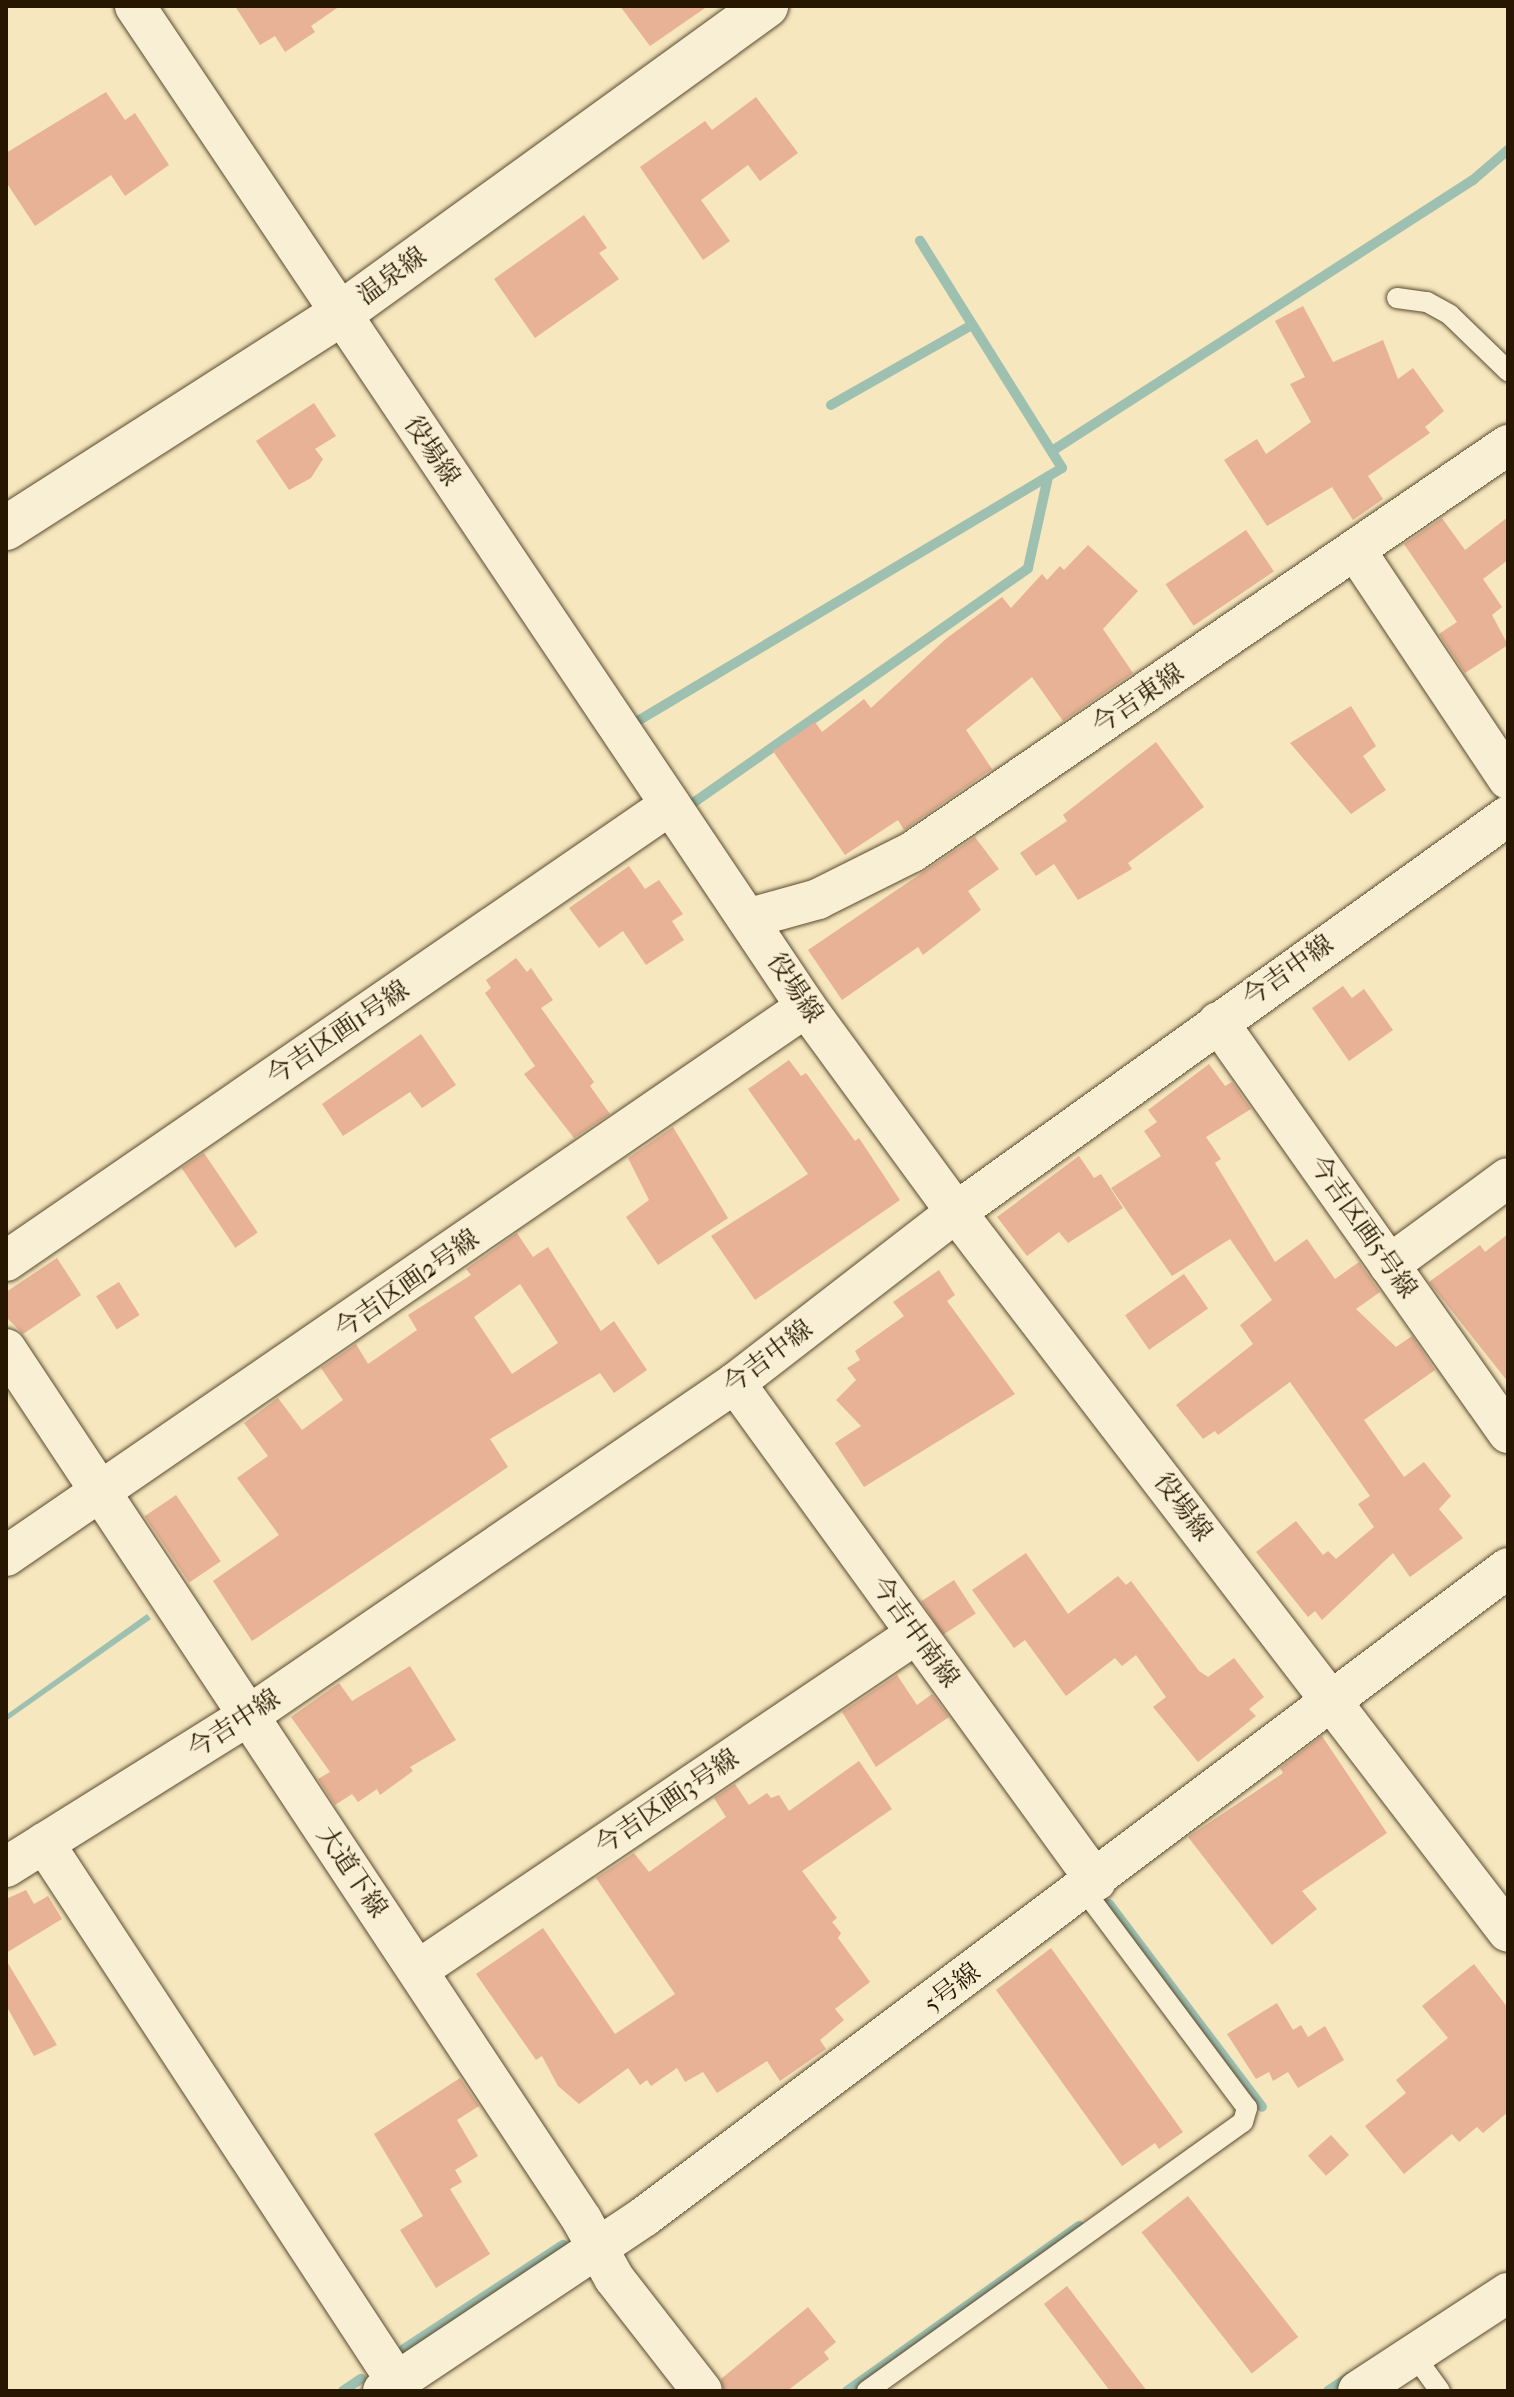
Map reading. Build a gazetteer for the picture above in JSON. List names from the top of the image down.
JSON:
{
  "streets": {
    "street": [
      "温泉線",
      "役場線",
      "今吉東線",
      "今吉中線",
      "今吉区画1号線",
      "今吉区画5号線",
      "今吉区画2号線",
      "今吉中南線",
      "今吉区画3号線",
      "大道下線",
      "5号線"
    ]
  },
  "crossings": [
    ["温泉線", "役場線"],
    ["役場線", "今吉東線"],
    ["役場線", "今吉中線"],
    ["役場線", "今吉区画1号線"],
    ["役場線", "今吉区画2号線"],
    ["役場線", "5号線"],
    ["今吉中線", "今吉区画5号線"],
    ["今吉中線", "今吉中南線"],
    ["今吉中線", "大道下線"],
    ["今吉区画2号線", "大道下線"],
    ["今吉中南線", "今吉区画3号線"],
    ["今吉中南線", "5号線"],
    ["今吉区画3号線", "大道下線"],
    ["大道下線", "5号線"]
  ]
}
